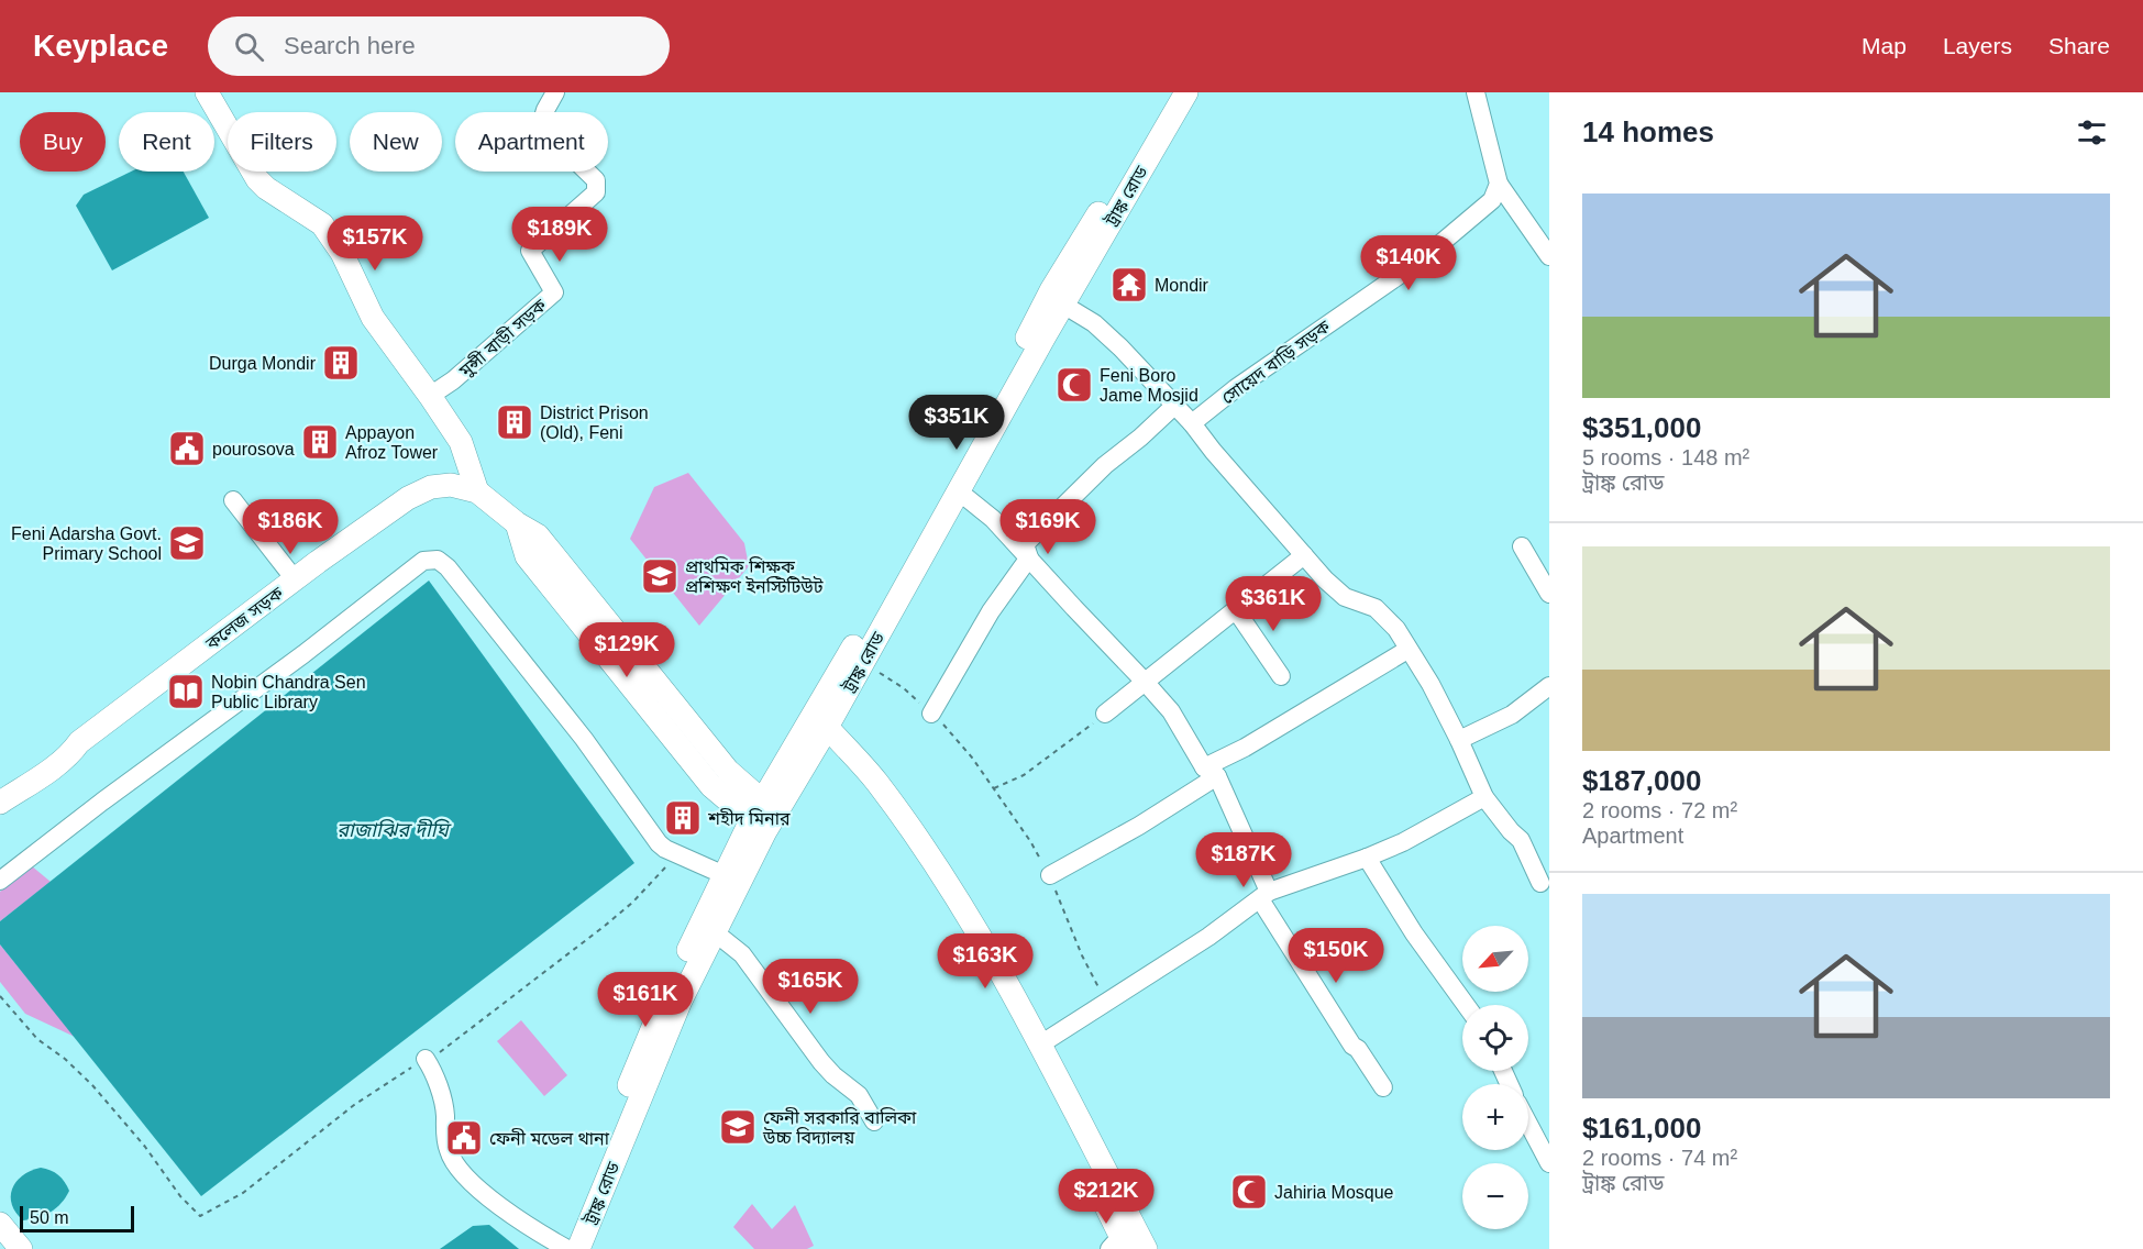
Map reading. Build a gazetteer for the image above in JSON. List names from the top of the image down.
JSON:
{
  "streets": {
    "main road": ["ট্রাঙ্ক রোড", "কলেজ সড়ক"],
    "street": ["মুন্সী বাড়ী সড়ক", "সোয়েদ বাড়ি সড়ক"]
  },
  "crossings": [
    ["ট্রাঙ্ক রোড", "কলেজ সড়ক"]
  ],
  "water": ["রাজাঝির দীঘি"],
  "places": {
    "temple": ["Mondir"],
    "building": [
      "Durga Mondir",
      "District Prison (Old), Feni",
      "Appayon Afroz Tower",
      "শহীদ মিনার"
    ],
    "mosque": ["Feni Boro Jame Mosjid", "Jahiria Mosque"],
    "public building": ["pourosova", "ফেনী মডেল থানা"],
    "school or university": ["Feni Adarsha Govt. Primary School", "প্রাথমিক শিক্ষক প্রশিক্ষণ ইনস্টিটিউট", "ফেনী সরকারি বালিকা উচ্চ বিদ্যালয়"],
    "library": ["Nobin Chandra Sen Public Library"]
  },
  "scale_bar": "50 m",
  "north": "bottom left",
  "page": {
    "header": "Keyplace",
    "search": "Search here",
    "nav": ["Map", "Layers", "Share"],
    "heading": "14 homes",
    "chip": [
      "Buy",
      "Rent",
      "Filters",
      "New",
      "Apartment"
    ],
    "list": [
      {
        "name": "$351,000",
        "note": "5 rooms · 148 m² · ট্রাঙ্ক রোড"
      },
      {
        "name": "$187,000",
        "note": "2 rooms · 72 m² · Apartment"
      },
      {
        "name": "$161,000",
        "note": "2 rooms · 74 m² · ট্রাঙ্ক রোড"
      }
    ],
    "price": [
      "$189K",
      "$157K",
      "$140K",
      "$351K",
      "$186K",
      "$169K",
      "$361K",
      "$129K",
      "$187K",
      "$150K",
      "$163K",
      "$165K",
      "$161K",
      "$212K"
    ],
    "map_buttons": ["+", "−"],
    "scale": "50 m"
  }
}
